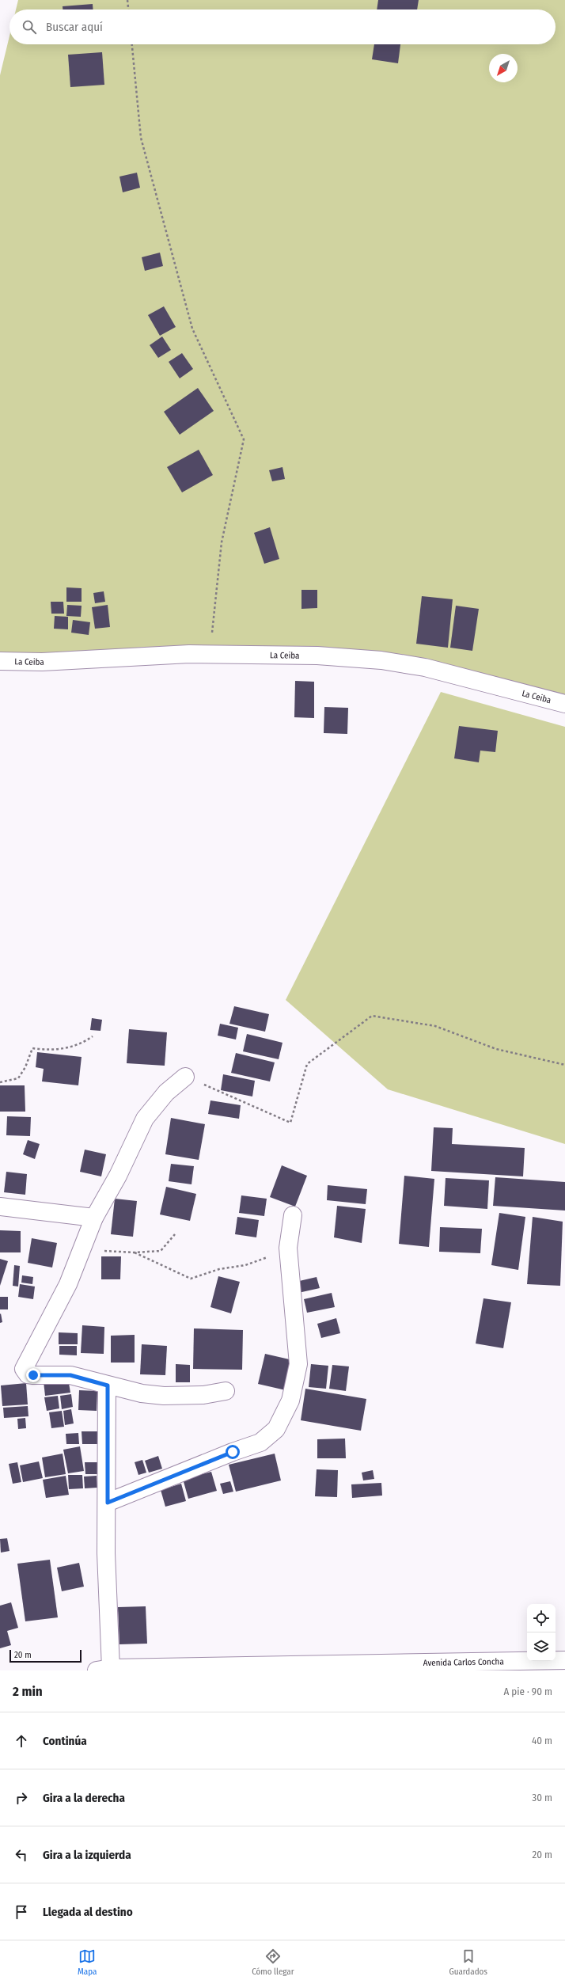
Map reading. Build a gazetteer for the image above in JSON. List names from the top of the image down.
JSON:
{
  "streets": {
    "street": ["La Ceiba", "Avenida Carlos Concha"]
  },
  "scale_bar": "20 m",
  "north": "bottom left",
  "page": {
    "search": "Buscar aquí",
    "scale": "20 m",
    "heading": ["2 min", "A pie · 90 m"],
    "list": [
      ["Continúa", "40 m"],
      ["Gira a la derecha", "30 m"],
      ["Gira a la izquierda", "20 m"],
      "Llegada al destino"
    ],
    "nav": ["Mapa", "Cómo llegar", "Guardados"]
  }
}
